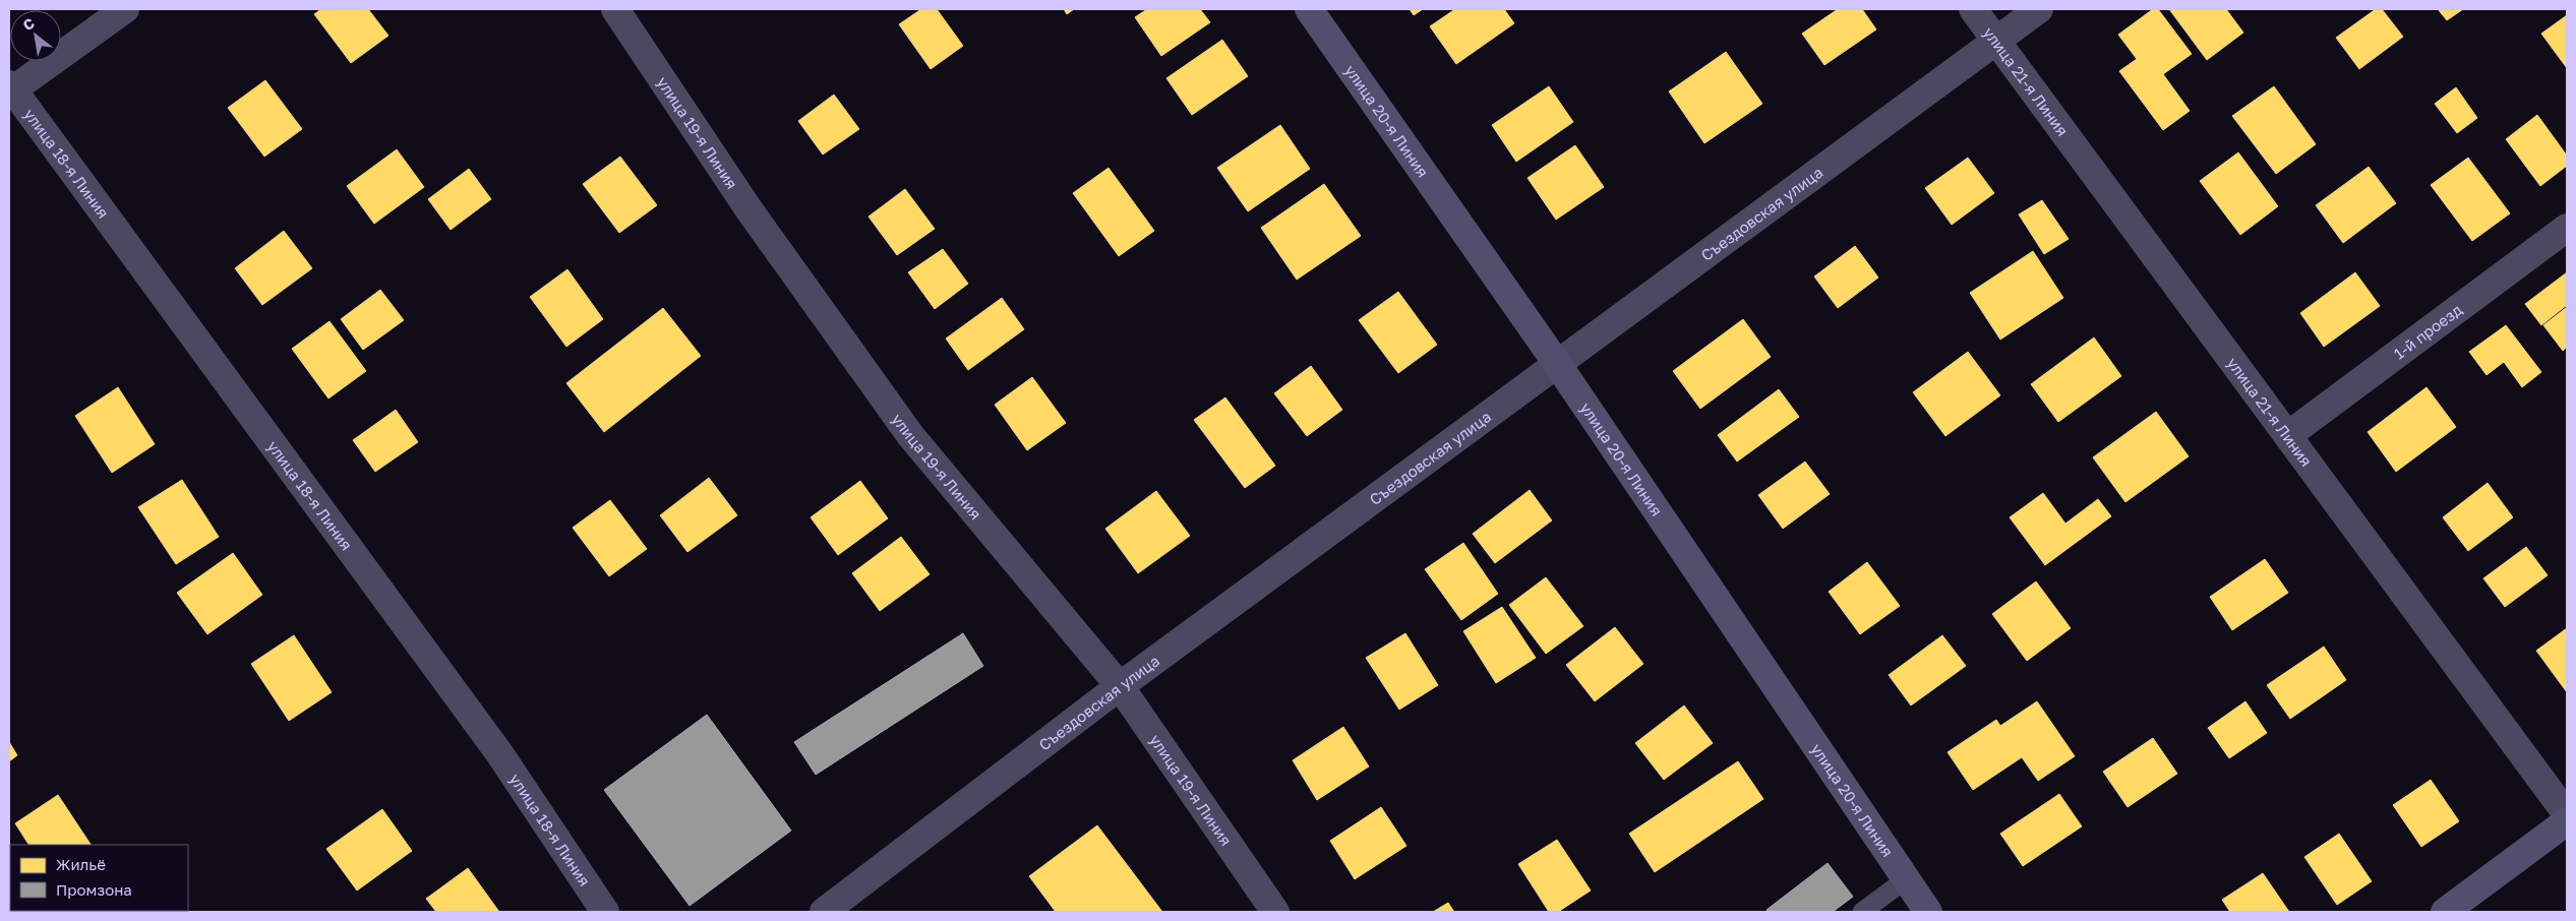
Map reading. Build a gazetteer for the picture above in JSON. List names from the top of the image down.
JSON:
{
  "streets": {
    "main road": ["улица 20-я Линия"],
    "street": [
      "улица 21-я Линия",
      "улица 19-я Линия",
      "улица 18-я Линия",
      "Съездовская улица",
      "1-й проезд"
    ]
  },
  "crossings": [
    ["улица 21-я Линия", "Съездовская улица"],
    ["улица 21-я Линия", "1-й проезд"],
    ["улица 20-я Линия", "Съездовская улица"],
    ["улица 19-я Линия", "Съездовская улица"]
  ],
  "legend": ["Жильё", "Промзона"],
  "north": "top left"
}
